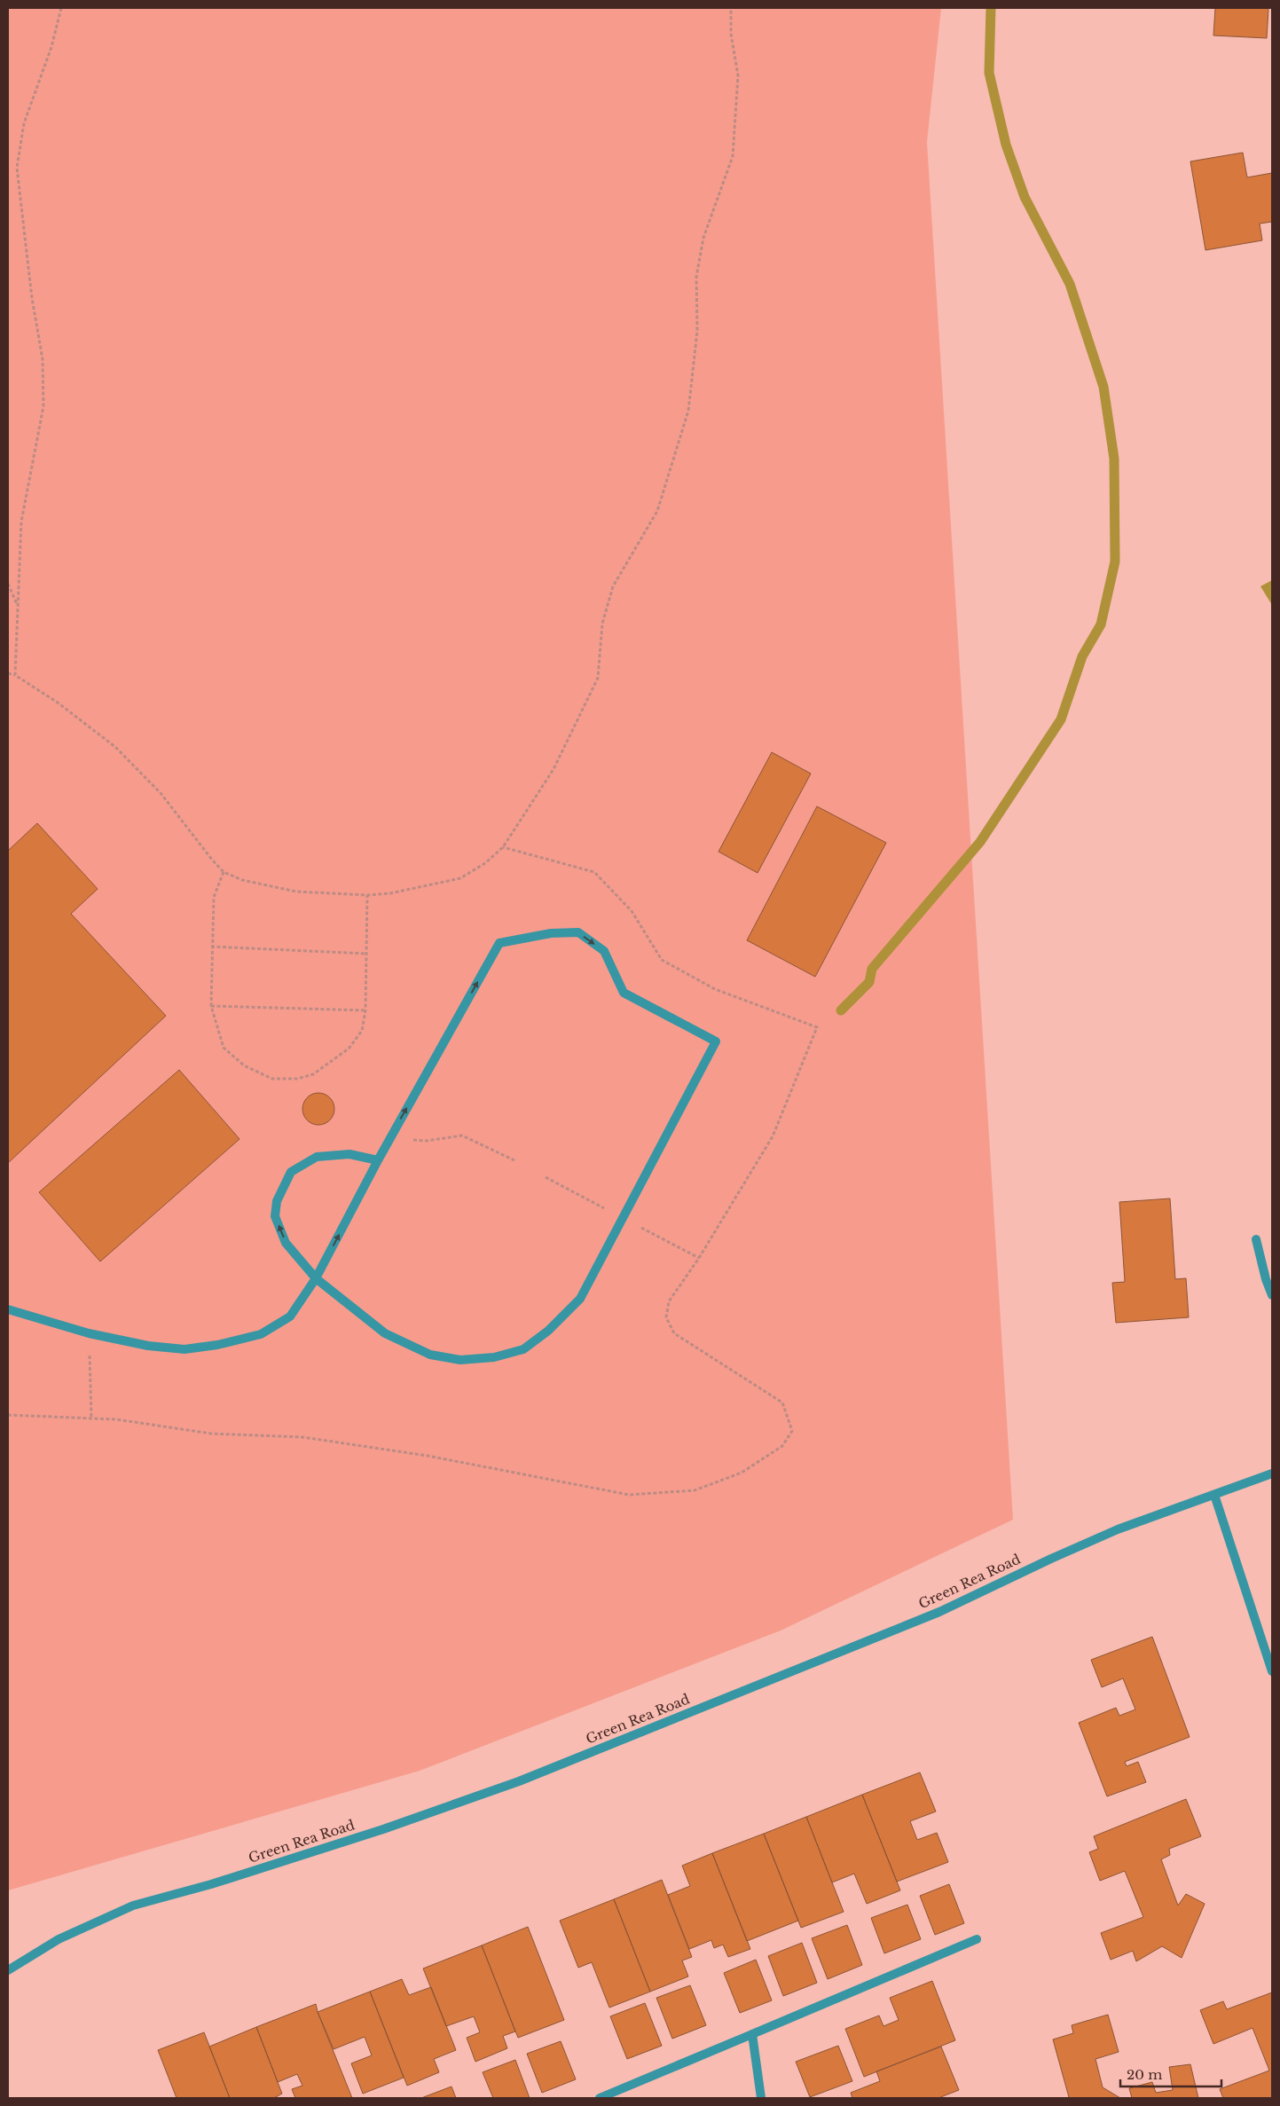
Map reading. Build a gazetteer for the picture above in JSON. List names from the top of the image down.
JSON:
{
  "streets": {
    "street": ["Green Rea Road"]
  },
  "scale_bar": "20 m"
}
